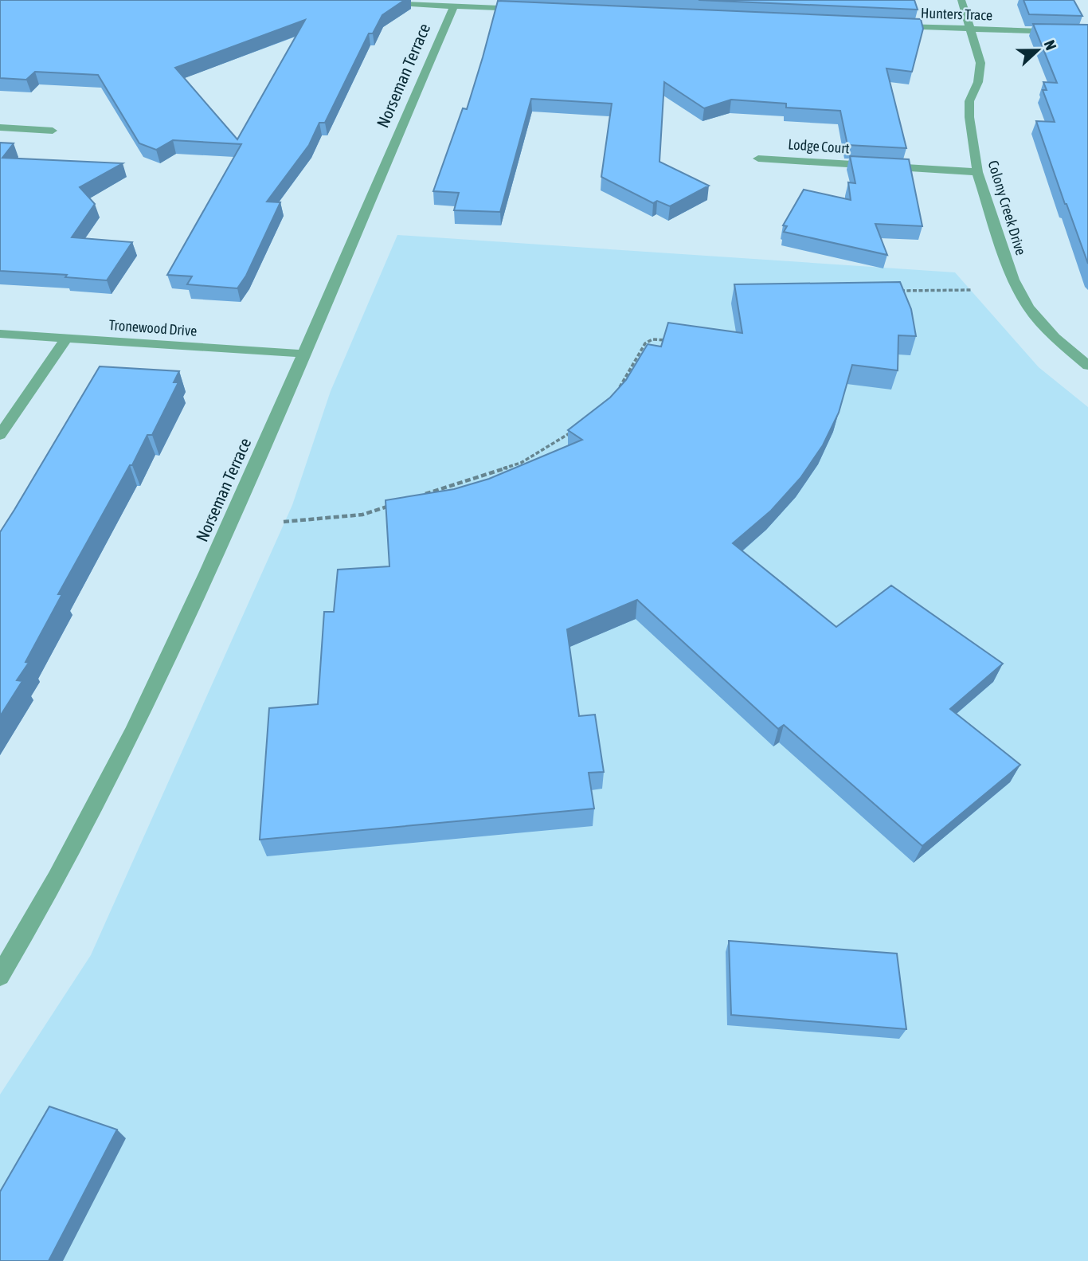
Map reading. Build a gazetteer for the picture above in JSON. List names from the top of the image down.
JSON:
{
  "streets": {
    "street": [
      "Hunters Trace",
      "Norseman Terrace",
      "Lodge Court",
      "Colony Creek Drive",
      "Tronewood Drive"
    ]
  },
  "crossings": [
    ["Hunters Trace", "Colony Creek Drive"],
    ["Norseman Terrace", "Tronewood Drive"],
    ["Lodge Court", "Colony Creek Drive"]
  ],
  "north": "right"
}
